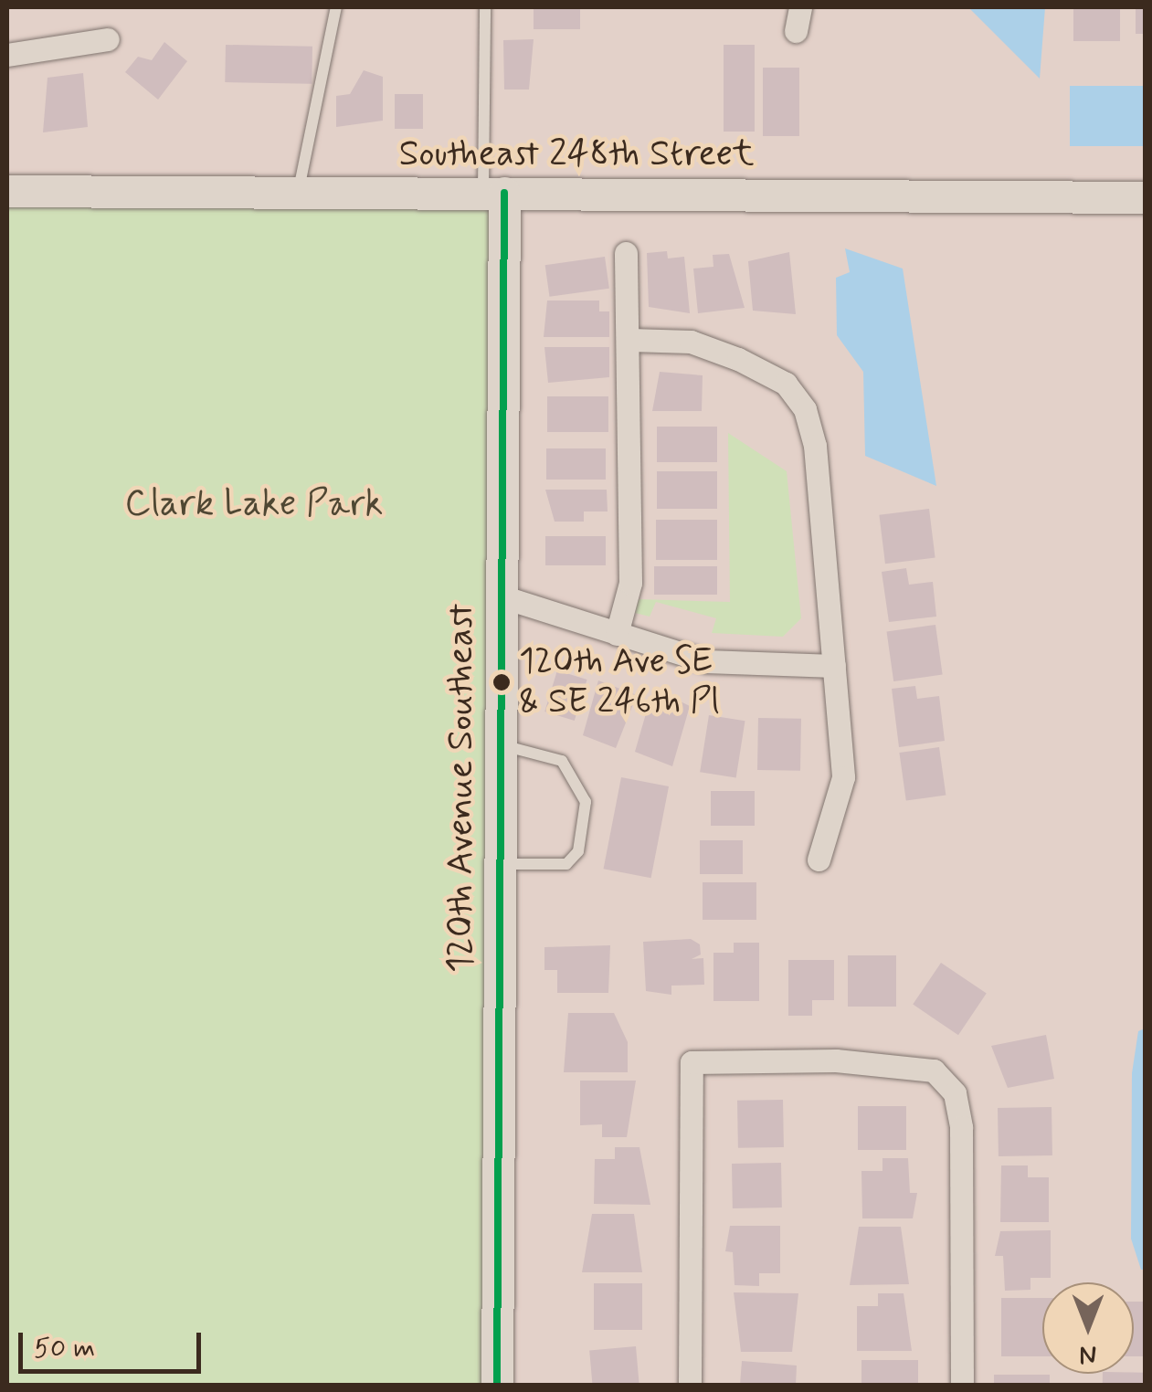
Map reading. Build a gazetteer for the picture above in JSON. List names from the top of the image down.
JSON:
{
  "streets": {
    "street": ["Southeast 248th Street", "120th Avenue Southeast"]
  },
  "crossings": [
    ["Southeast 248th Street", "120th Avenue Southeast"]
  ],
  "parks": ["Clark Lake Park"],
  "places": ["120th Ave SE & SE 246th Pl"],
  "scale_bar": "50 m",
  "north": "bottom"
}
